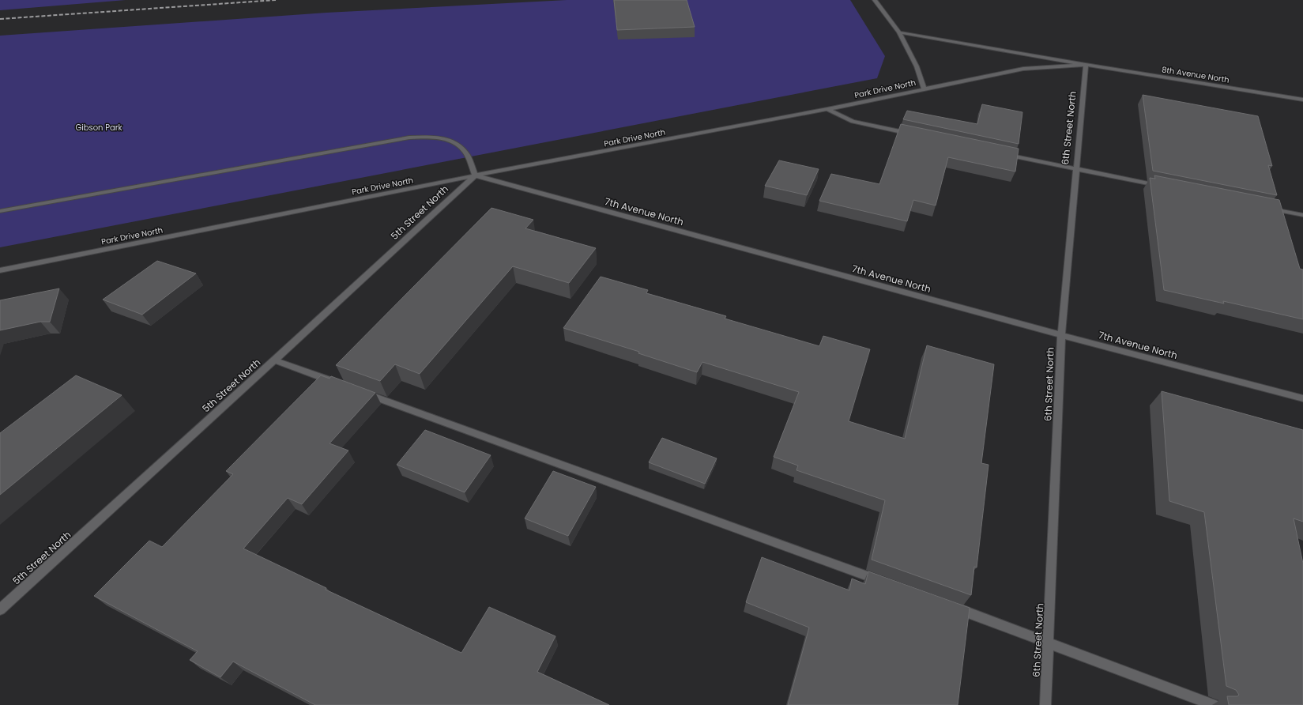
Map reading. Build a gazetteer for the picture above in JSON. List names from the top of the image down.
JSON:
{
  "streets": {
    "street": [
      "8th Avenue North",
      "Park Drive North",
      "6th Street North",
      "7th Avenue North",
      "5th Street North"
    ]
  },
  "crossings": [
    ["8th Avenue North", "Park Drive North"],
    ["8th Avenue North", "6th Street North"],
    ["Park Drive North", "6th Street North"],
    ["Park Drive North", "7th Avenue North"],
    ["Park Drive North", "5th Street North"],
    ["6th Street North", "7th Avenue North"],
    ["7th Avenue North", "5th Street North"]
  ],
  "parks": ["Gibson Park"]
}
